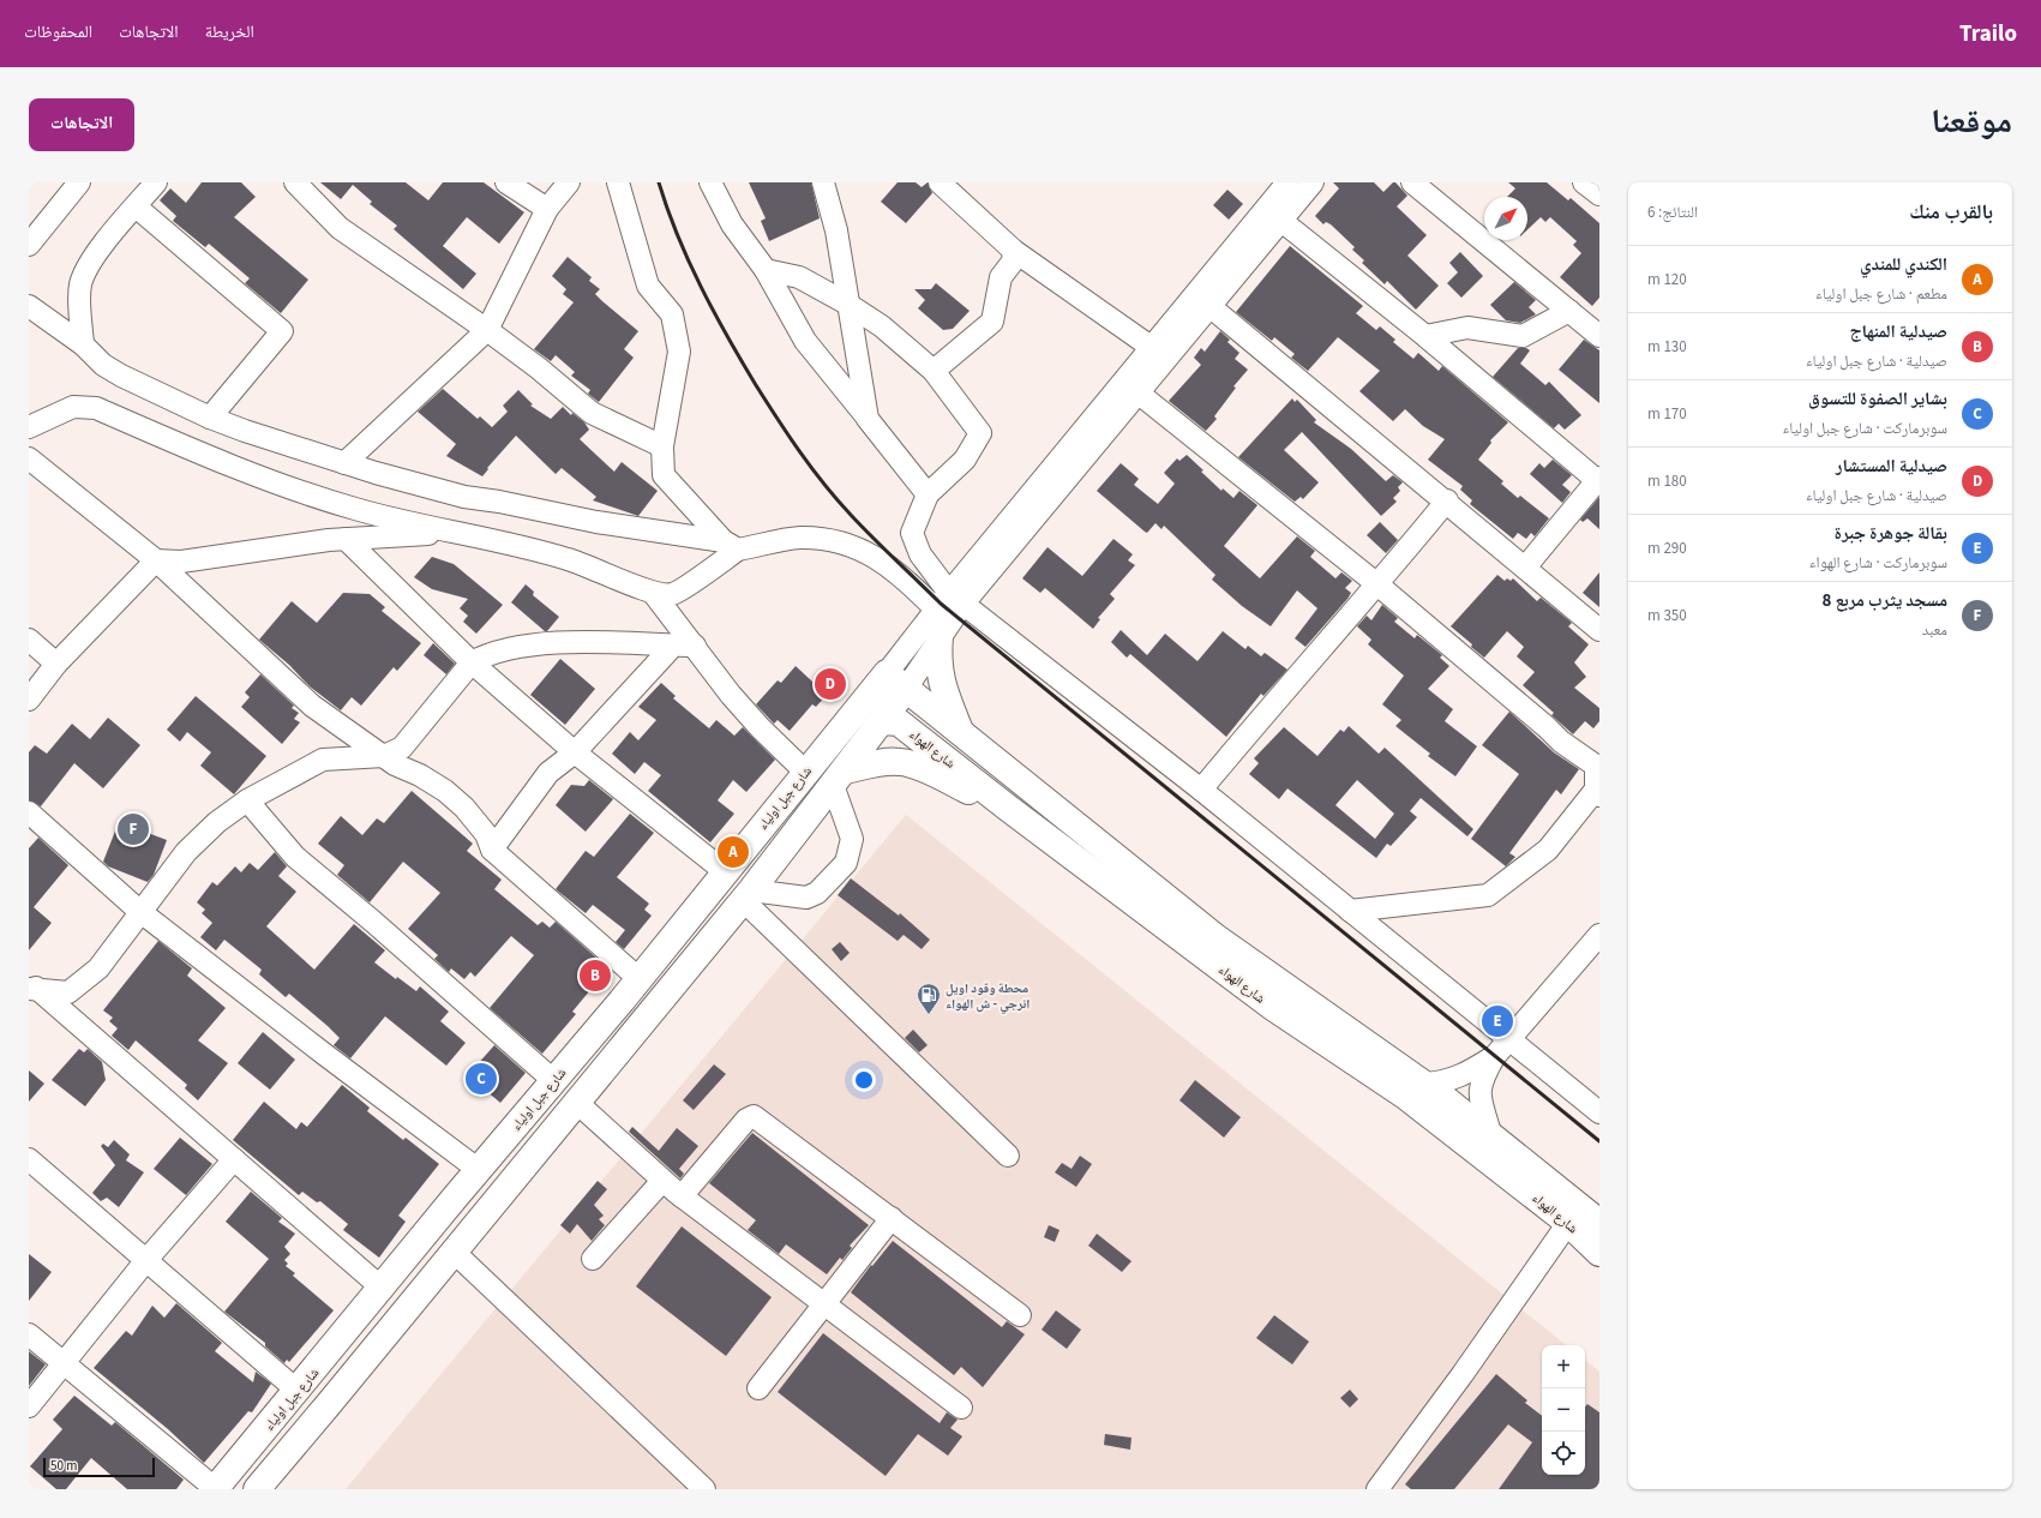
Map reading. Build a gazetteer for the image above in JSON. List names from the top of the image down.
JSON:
{
  "streets": {
    "highway": ["شارع الهواء", "شارع جبل اولياء"]
  },
  "crossings": [
    ["شارع الهواء", "شارع جبل اولياء"]
  ],
  "places": {
    "fuel station": ["محطة وقود اويل انرجي - ش الهواء"]
  },
  "scale_bar": "50 m",
  "north": "top right",
  "page": {
    "header": "Trailo",
    "nav": ["الخريطة", "الاتجاهات", "المحفوظات"],
    "title": "موقعنا",
    "buttons": "الاتجاهات",
    "heading": ["بالقرب منك", "النتائج: 6"],
    "list": [
      {
        "mark": "A",
        "name": "الكندي للمندي",
        "note": "مطعم · شارع جبل اولياء",
        "value": "120 m"
      },
      {
        "mark": "B",
        "name": "صيدلية المنهاج",
        "note": "صيدلية · شارع جبل اولياء",
        "value": "130 m"
      },
      {
        "mark": "C",
        "name": "بشاير الصفوة للتسوق",
        "note": "سوبرماركت · شارع جبل اولياء",
        "value": "170 m"
      },
      {
        "mark": "D",
        "name": "صيدلية المستشار",
        "note": "صيدلية · شارع جبل اولياء",
        "value": "180 m"
      },
      {
        "mark": "E",
        "name": "بقالة جوهرة جبرة",
        "note": "سوبرماركت · شارع الهواء",
        "value": "290 m"
      },
      {
        "mark": "F",
        "name": "مسجد يثرب مربع 8",
        "note": "معبد",
        "value": "350 m"
      }
    ],
    "pins": [
      "D",
      "F",
      "A",
      "B",
      "E",
      "C"
    ],
    "map_buttons": ["+", "−"],
    "scale": "50 m"
  }
}
